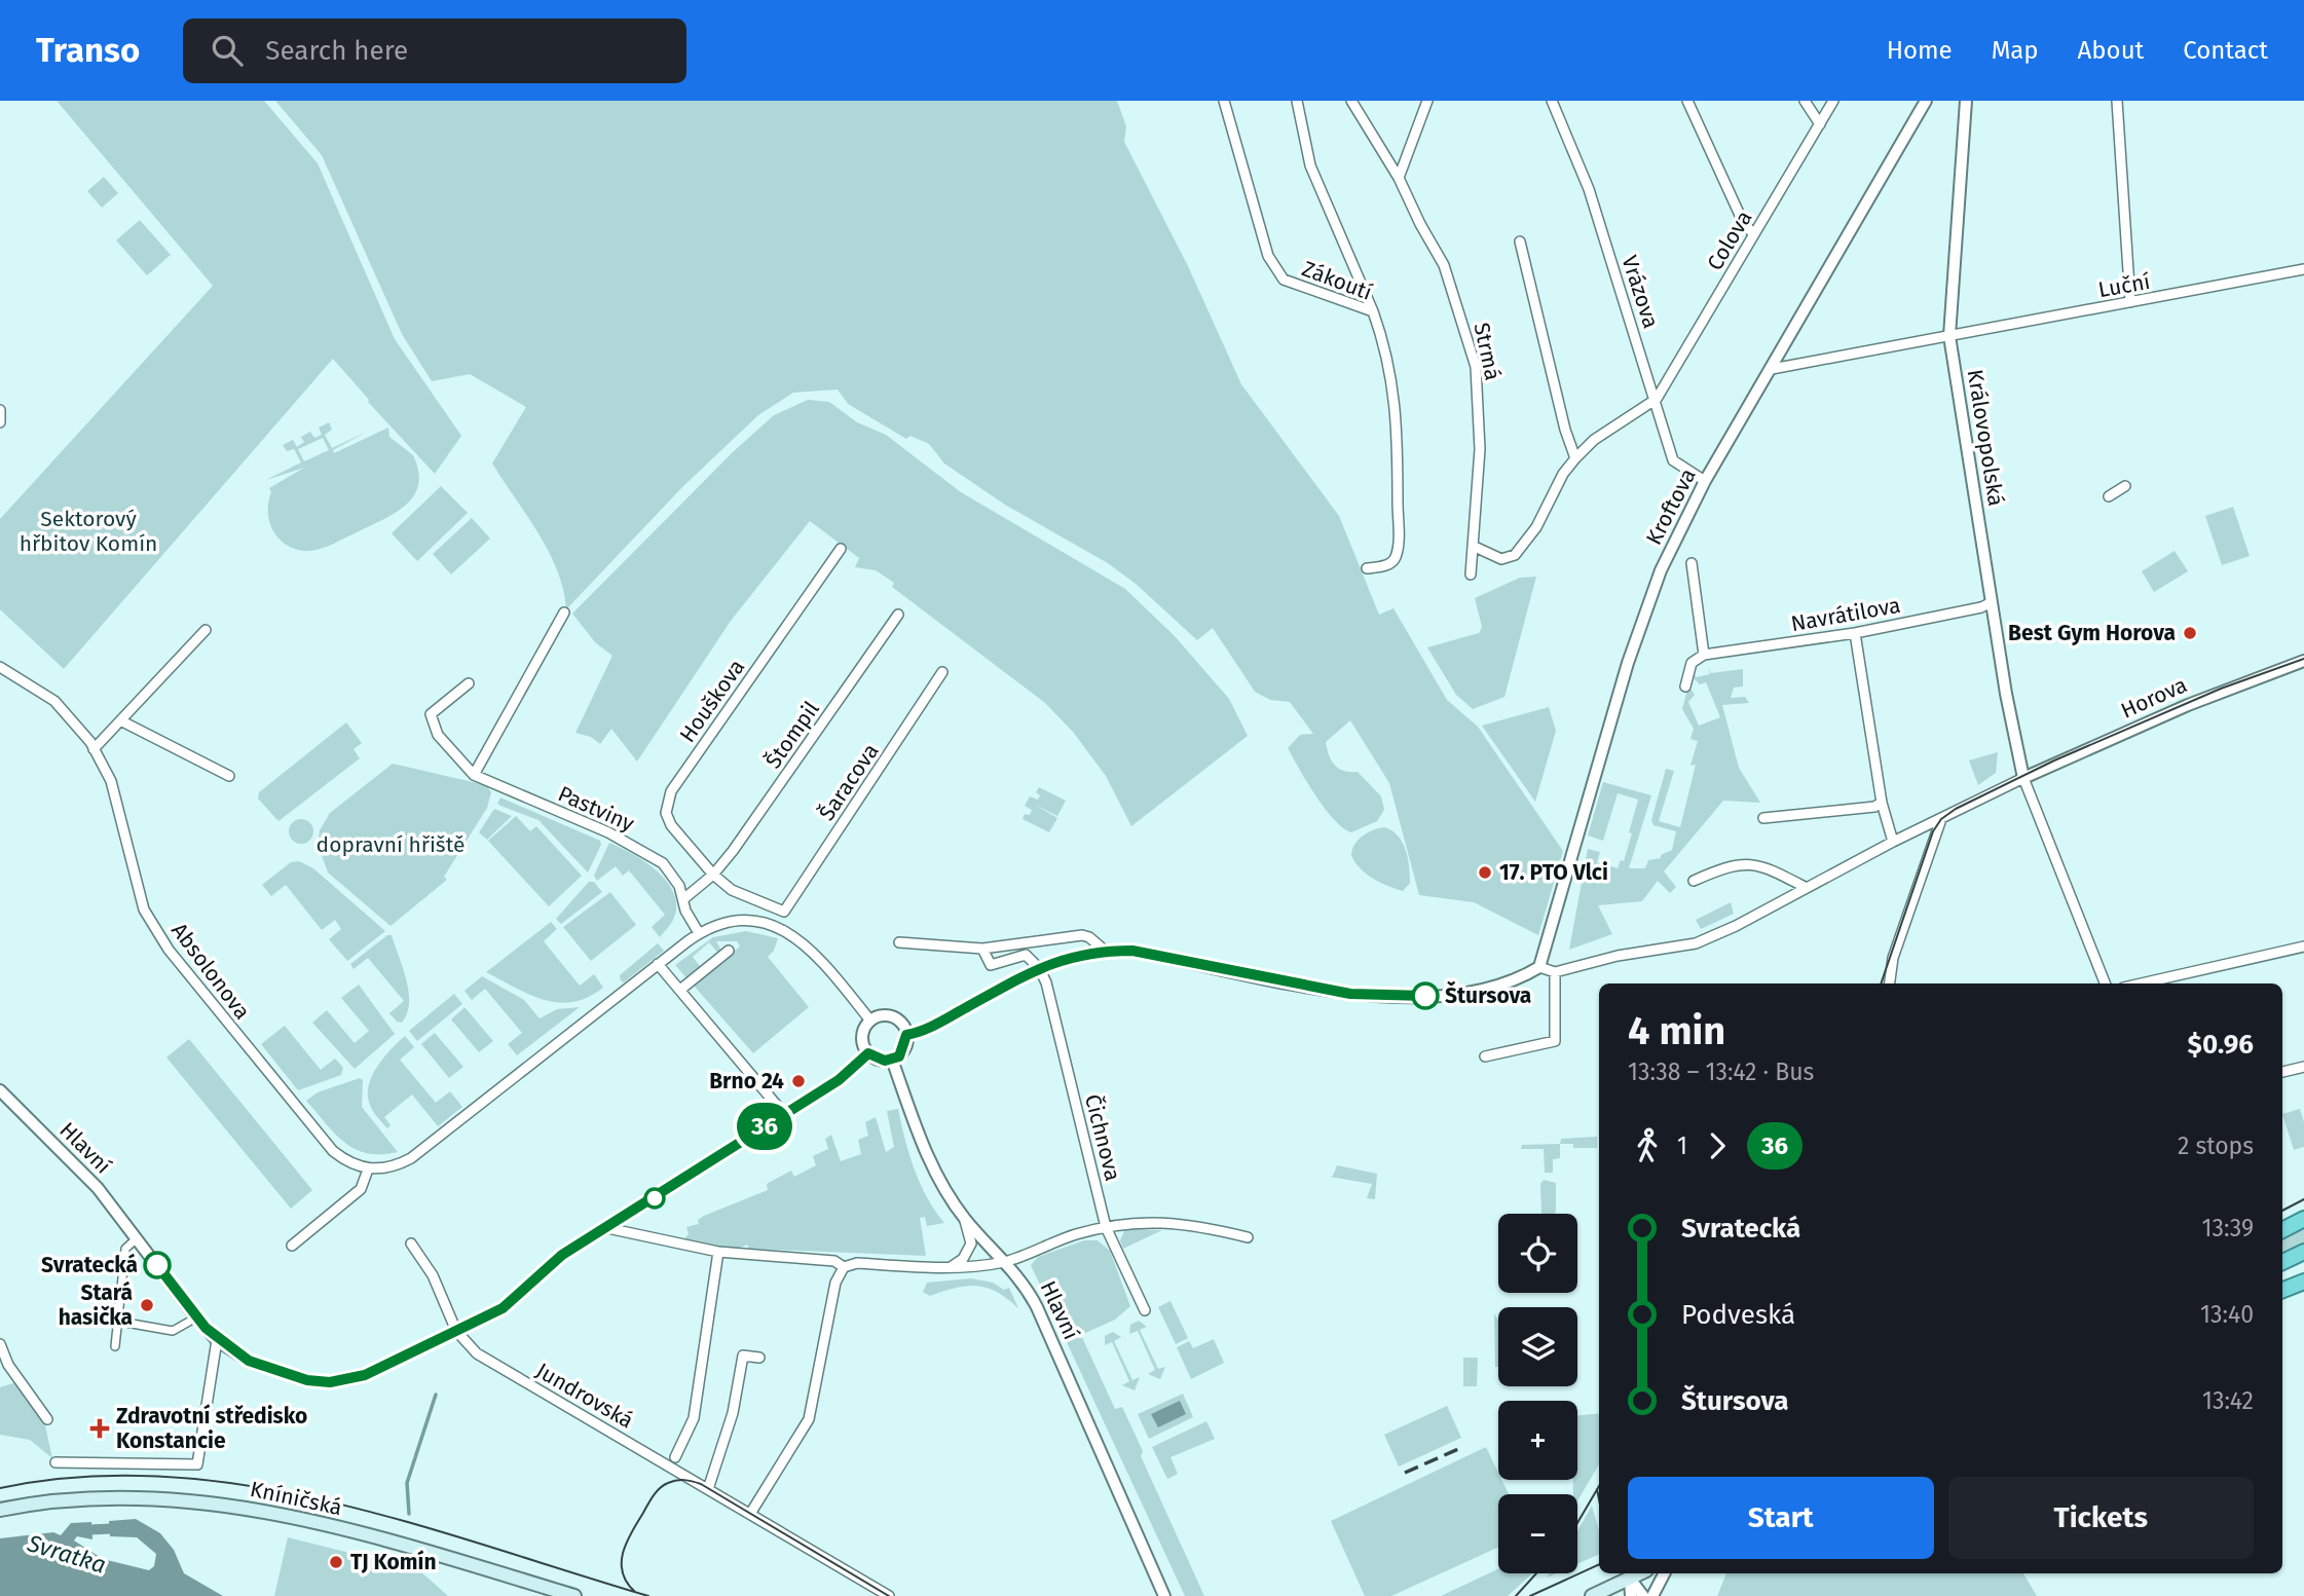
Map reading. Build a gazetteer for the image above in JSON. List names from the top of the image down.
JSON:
{
  "streets": {
    "main road": ["Kníničská"],
    "street": [
      "Colova",
      "Zákoutí",
      "Luční",
      "Vrázova",
      "Strmá",
      "Královopolská",
      "Kroftova",
      "Navrátilova",
      "Horova",
      "Houškova",
      "Štompil",
      "Šaracova",
      "Pastviny",
      "Absolonova",
      "Čichnova",
      "Hlavní",
      "Jundrovská"
    ]
  },
  "crossings": [
    ["Colova", "Vrázova"],
    ["Luční", "Královopolská"],
    ["Luční", "Kroftova"],
    ["Vrázova", "Kroftova"],
    ["Královopolská", "Navrátilova"],
    ["Královopolská", "Horova"],
    ["Houškova", "Štompil"],
    ["Houškova", "Šaracova"],
    ["Štompil", "Šaracova"],
    ["Hlavní", "Jundrovská"]
  ],
  "water": ["Svratka"],
  "parks": ["Sektorový hřbitov Komín", "dopravní hřiště"],
  "places": {
    "other": [
      "Best Gym Horova",
      "17. PTO Vlci",
      "Štursova",
      "Brno 24",
      "Svratecká",
      "Stará hasička",
      "TJ Komín"
    ],
    "health": ["Zdravotní středisko Konstancie"]
  },
  "lines": ["bus line 36"],
  "page": {
    "header": "Transo",
    "search": "Search here",
    "nav": [
      "Home",
      "Map",
      "About",
      "Contact"
    ],
    "on_map": "36",
    "heading": ["4 min", "13:38 – 13:42 · Bus", "$0.96"],
    "legs": ["1", "36", "2 stops"],
    "list": [
      {
        "name": "Svratecká",
        "value": "13:39"
      },
      {
        "name": "Podveská",
        "value": "13:40"
      },
      {
        "name": "Štursova",
        "value": "13:42"
      }
    ],
    "map_buttons": ["+", "−"],
    "buttons": ["Start", "Tickets"]
  }
}
